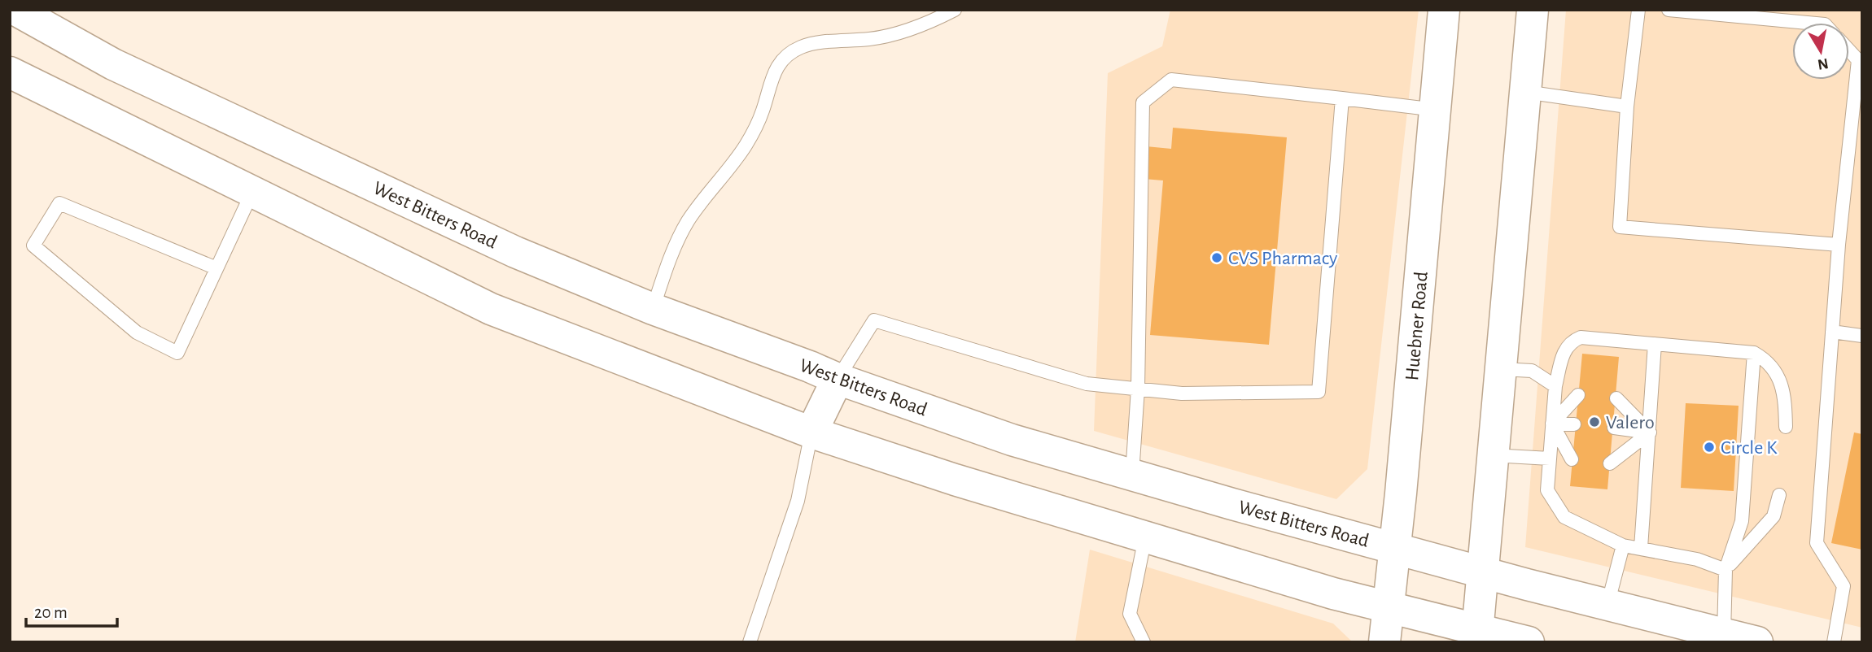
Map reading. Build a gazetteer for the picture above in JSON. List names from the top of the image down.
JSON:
{
  "streets": {
    "main road": ["West Bitters Road", "Huebner Road"]
  },
  "crossings": [
    ["West Bitters Road", "Huebner Road"]
  ],
  "places": ["CVS Pharmacy", "Valero", "Circle K"],
  "scale_bar": "20 m",
  "north": "bottom"
}
